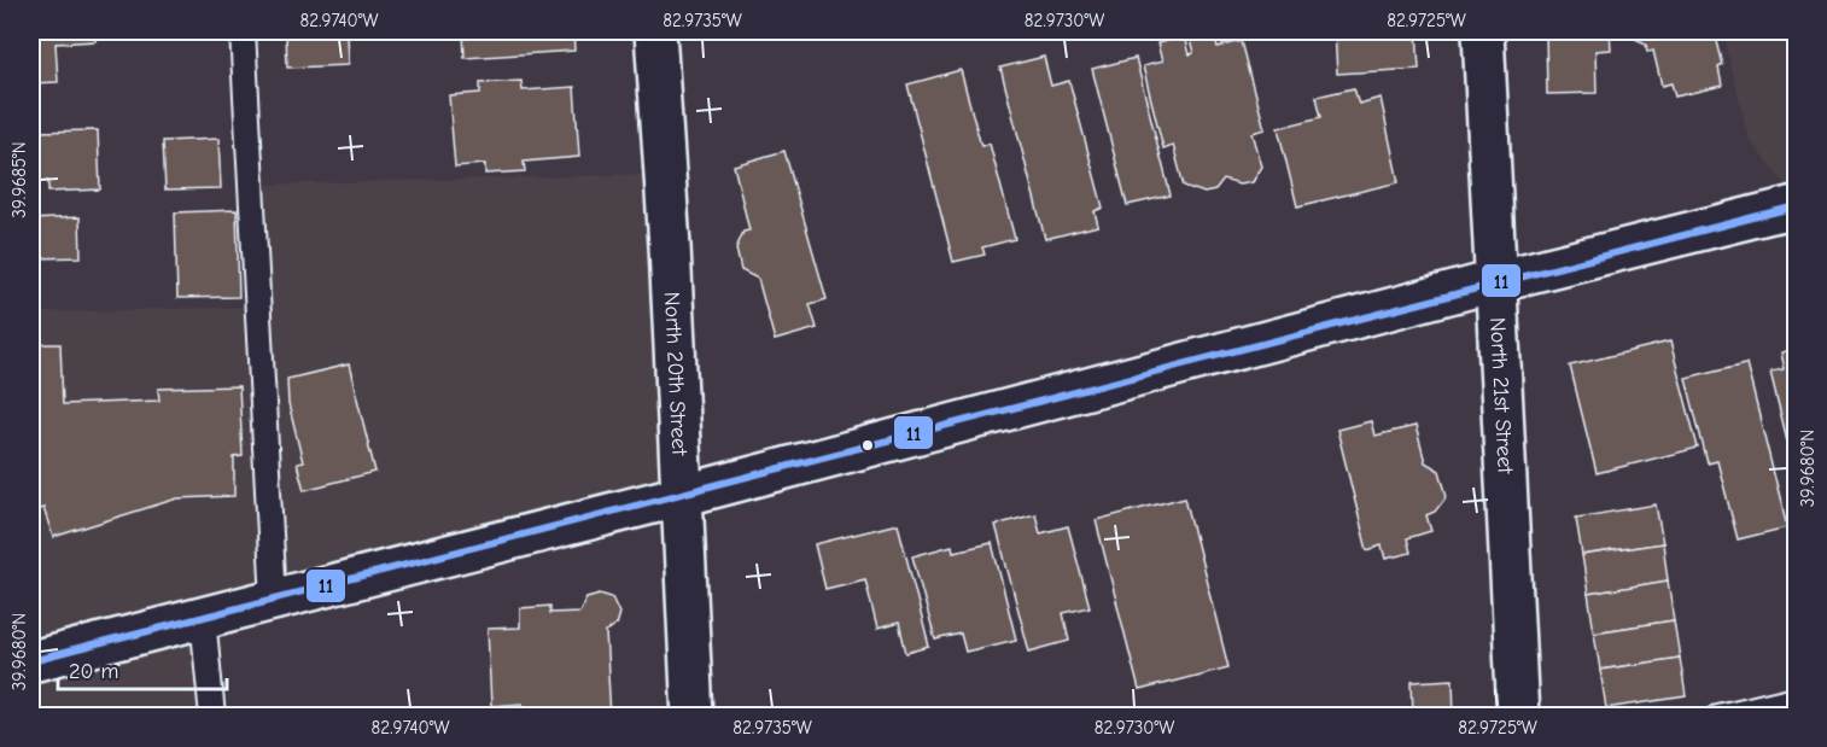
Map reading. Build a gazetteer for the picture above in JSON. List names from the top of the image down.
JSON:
{
  "streets": {
    "street": ["North 20th Street", "North 21st Street"]
  },
  "lines": ["transit line 11"],
  "scale_bar": "20 m",
  "coordinates": [
    "82.9740°W",
    "82.9735°W",
    "82.9730°W",
    "82.9725°W",
    "39.9685°N",
    "39.9680°N"
  ]
}
